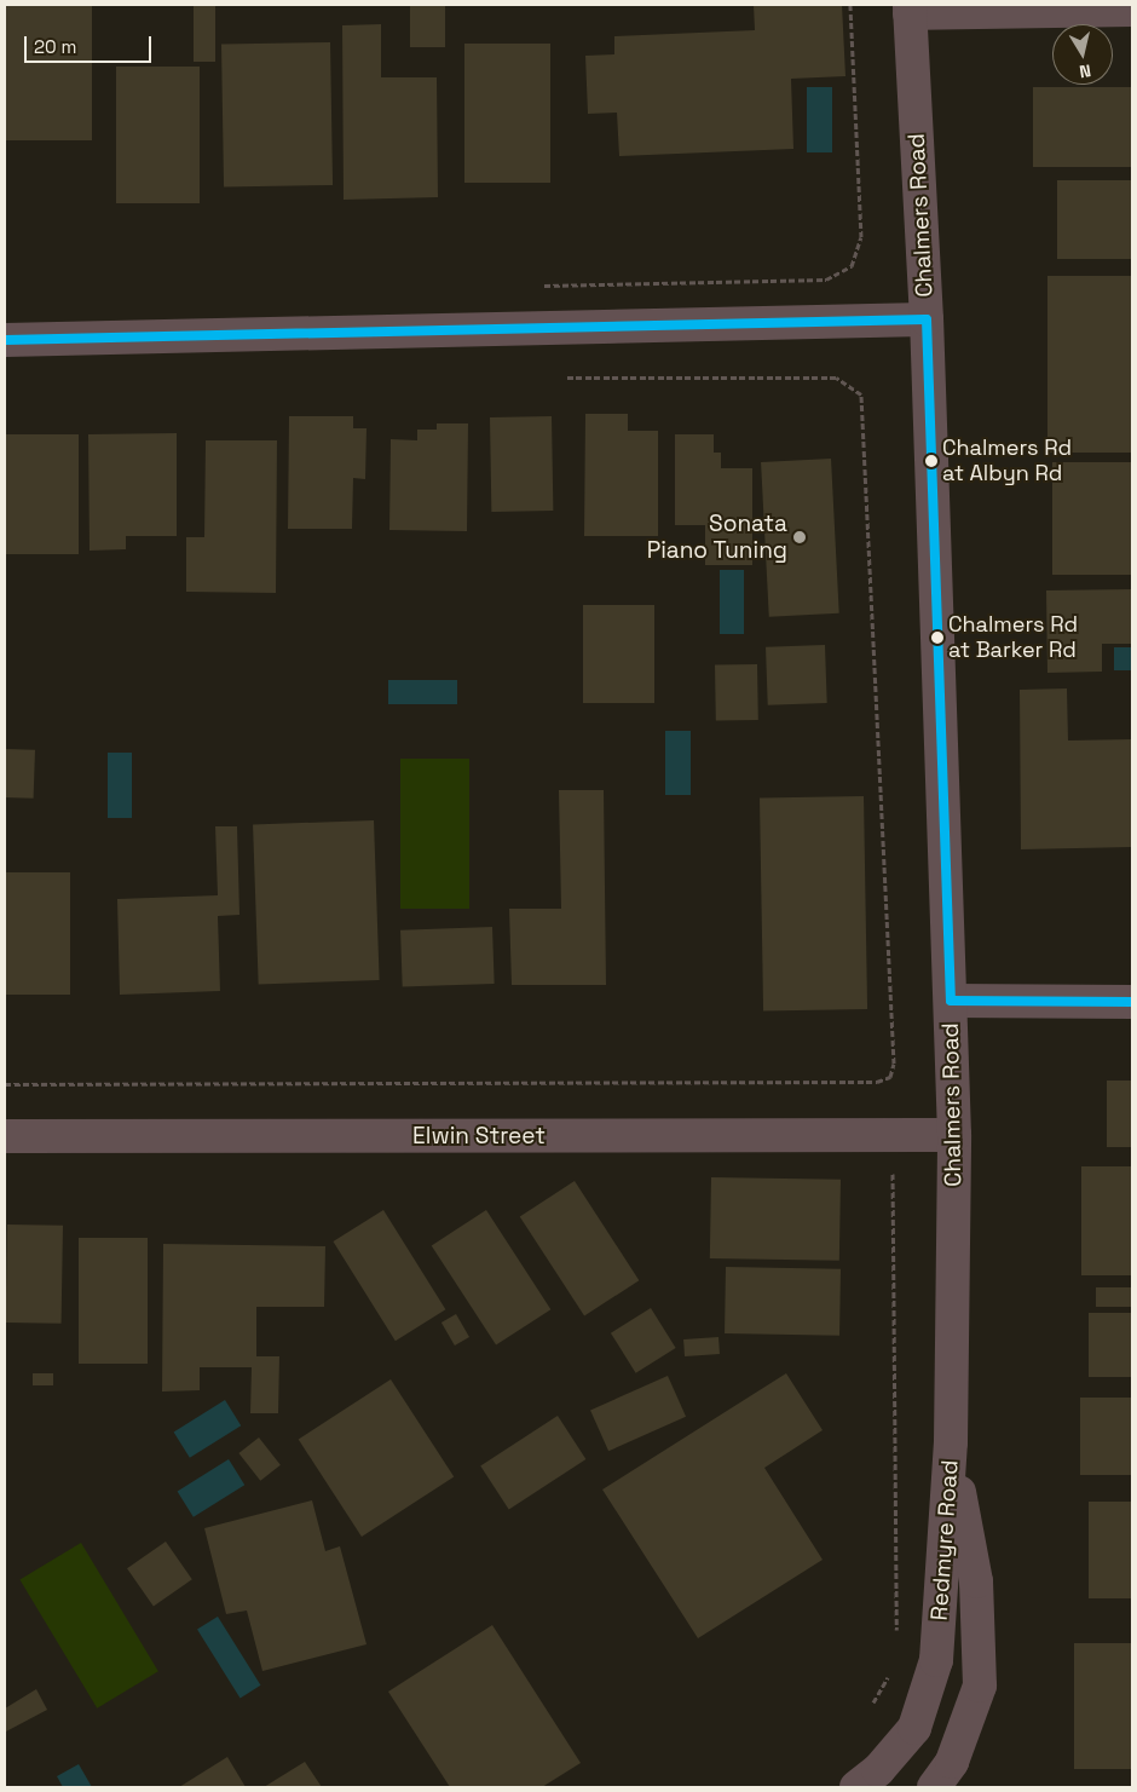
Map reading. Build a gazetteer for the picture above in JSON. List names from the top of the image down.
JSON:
{
  "streets": {
    "street": ["Chalmers Road", "Elwin Street", "Redmyre Road"]
  },
  "crossings": [
    ["Chalmers Road", "Elwin Street"],
    ["Chalmers Road", "Redmyre Road"]
  ],
  "places": ["Chalmers Rd at Albyn Rd", "Sonata Piano Tuning", "Chalmers Rd at Barker Rd"],
  "scale_bar": "20 m",
  "north": "bottom"
}
